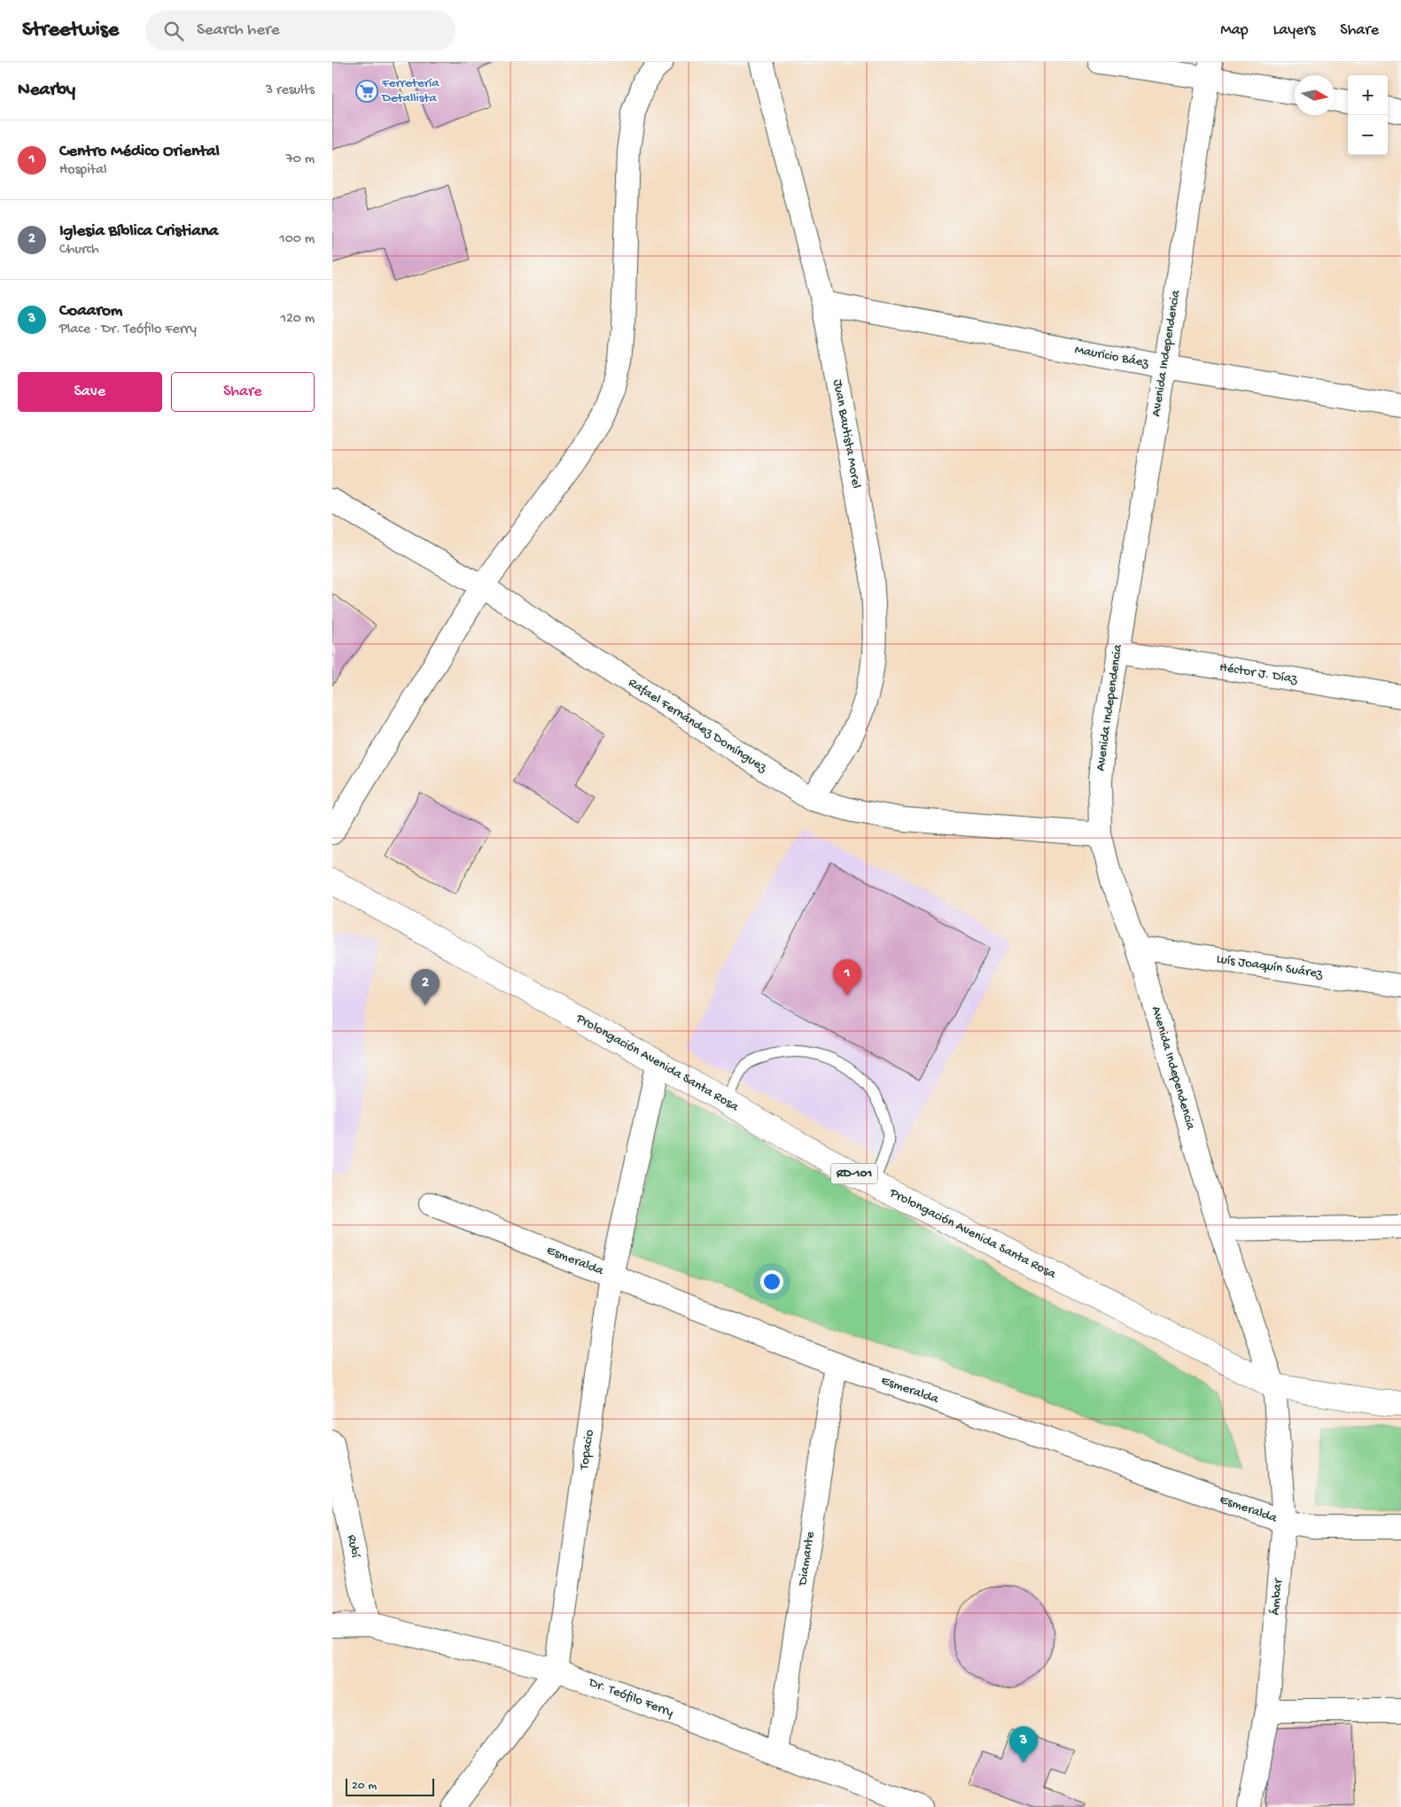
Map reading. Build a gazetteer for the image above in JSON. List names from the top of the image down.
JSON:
{
  "streets": {
    "main road": ["Prolongación Avenida Santa Rosa", "RD-101"],
    "street": [
      "Avenida Independencia",
      "Mauricio Báez",
      "Juan Bautista Morel",
      "Héctor J. Díaz",
      "Rafael Fernández Domínguez",
      "Luís Joaquín Suárez",
      "Esmeralda",
      "Topacio",
      "Rubí",
      "Diamante",
      "Ámbar",
      "Dr. Teófilo Ferry"
    ]
  },
  "crossings": [
    ["Avenida Independencia", "Mauricio Báez"],
    ["Avenida Independencia", "Héctor J. Díaz"],
    ["Avenida Independencia", "Rafael Fernández Domínguez"],
    ["Avenida Independencia", "Luís Joaquín Suárez"],
    ["Avenida Independencia", "Prolongación Avenida Santa Rosa"],
    ["Avenida Independencia", "Ámbar"],
    ["Mauricio Báez", "Juan Bautista Morel"],
    ["Juan Bautista Morel", "Rafael Fernández Domínguez"],
    ["Prolongación Avenida Santa Rosa", "Topacio"],
    ["Prolongación Avenida Santa Rosa", "Ámbar"],
    ["Esmeralda", "Topacio"],
    ["Esmeralda", "Diamante"],
    ["Esmeralda", "Ámbar"],
    ["Topacio", "Dr. Teófilo Ferry"],
    ["Rubí", "Dr. Teófilo Ferry"],
    ["Diamante", "Dr. Teófilo Ferry"]
  ],
  "places": {
    "supermarket": ["Ferretería Detallista"]
  },
  "scale_bar": "20 m",
  "north": "right",
  "page": {
    "header": "Streetwise",
    "search": "Search here",
    "nav": ["Map", "Layers", "Share"],
    "heading": ["Nearby", "3 results"],
    "map_buttons": ["+", "−"],
    "list": [
      {
        "mark": "1",
        "name": "Centro Médico Oriental",
        "note": "Hospital",
        "value": "70 m"
      },
      {
        "mark": "2",
        "name": "Iglesia Bíblica Cristiana",
        "note": "Church",
        "value": "100 m"
      },
      {
        "mark": "3",
        "name": "Coaarom",
        "note": "Place · Dr. Teófilo Ferry",
        "value": "120 m"
      }
    ],
    "buttons": ["Save", "Share"],
    "pins": ["1", "2", "3"],
    "scale": "20 m"
  }
}
